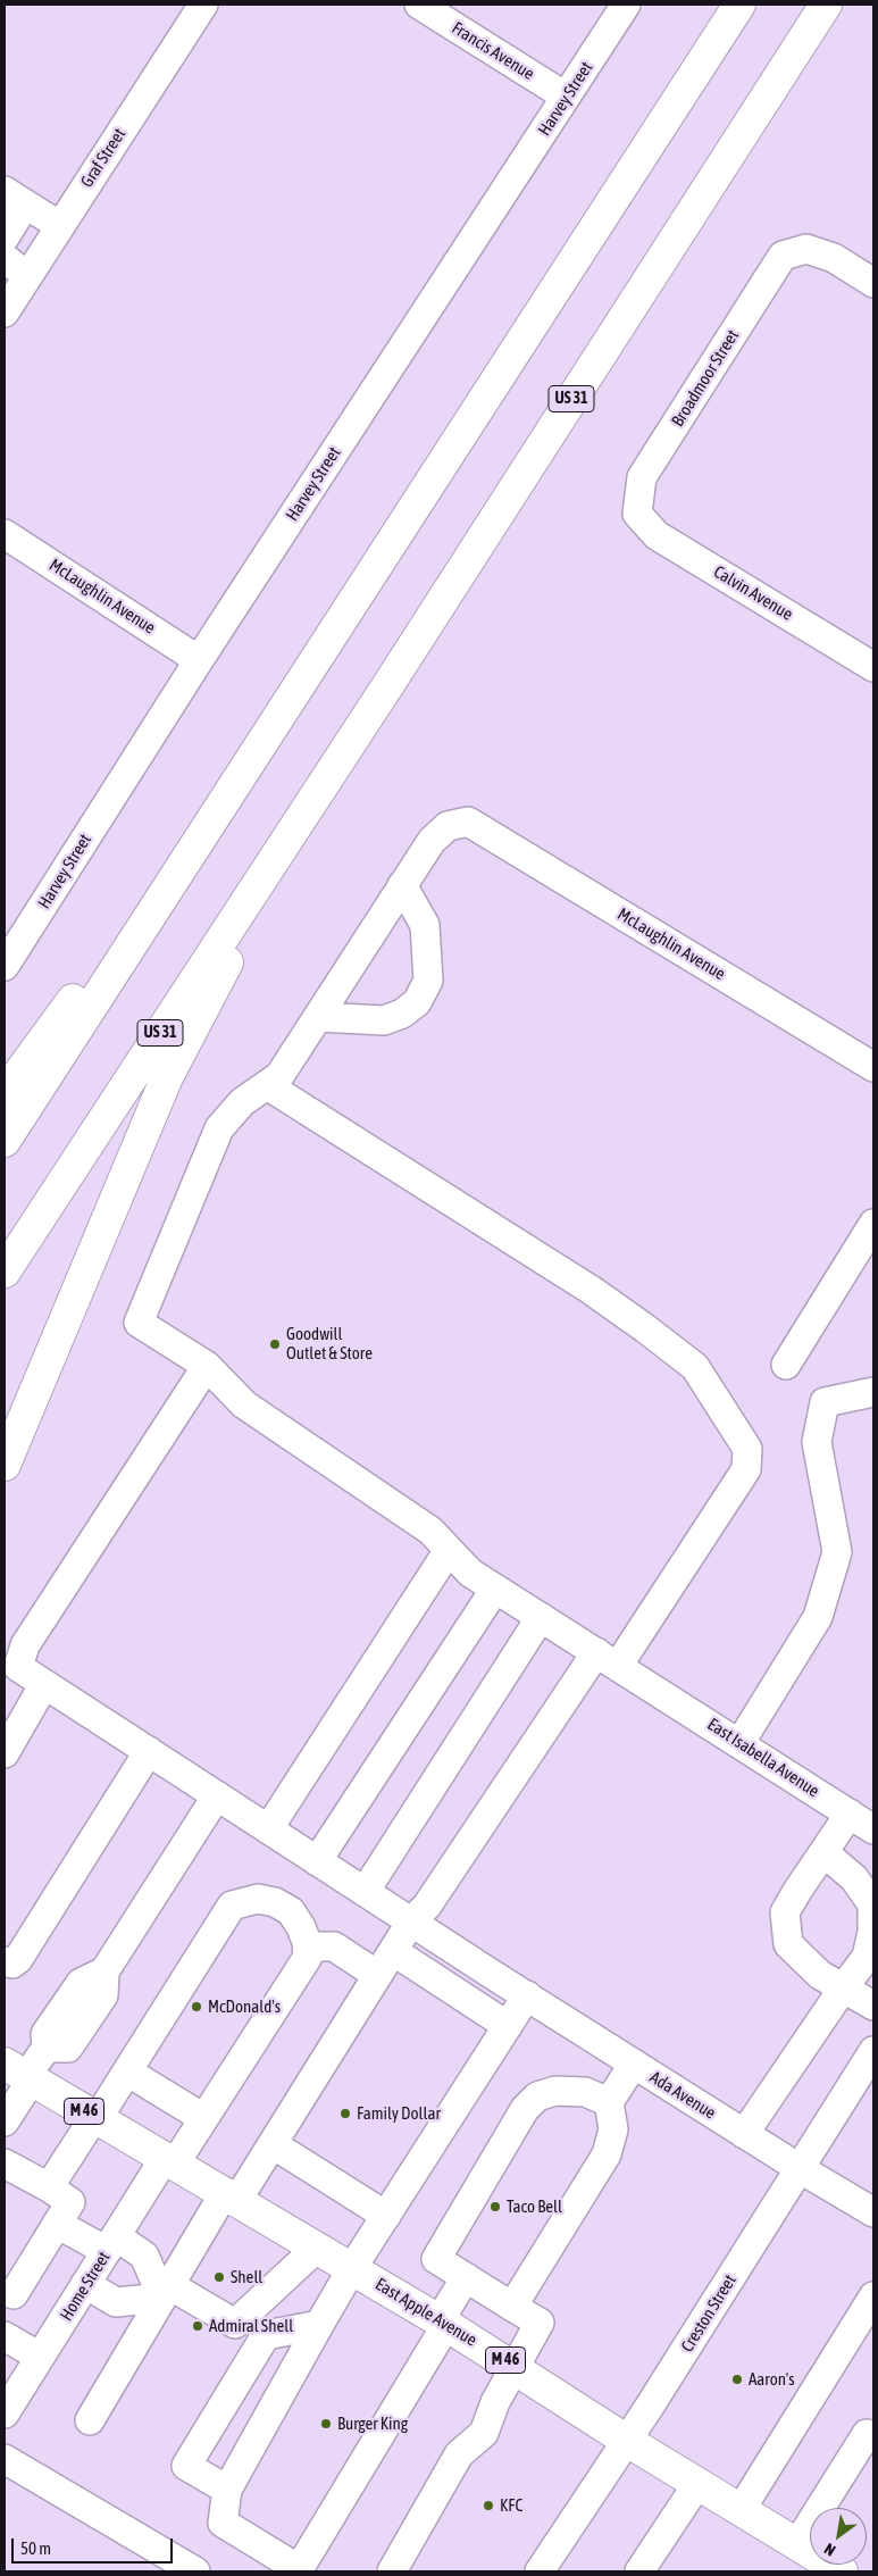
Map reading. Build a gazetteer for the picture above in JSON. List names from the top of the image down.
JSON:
{
  "streets": {
    "main road": ["US 31", "M 46", "East Apple Avenue"],
    "street": [
      "Francis Avenue",
      "Harvey Street",
      "Graf Street",
      "Broadmoor Street",
      "Calvin Avenue",
      "McLaughlin Avenue",
      "East Isabella Avenue",
      "Ada Avenue",
      "Home Street",
      "Creston Street"
    ]
  },
  "crossings": [
    ["Francis Avenue", "Harvey Street"],
    ["Harvey Street", "McLaughlin Avenue"],
    ["Broadmoor Street", "Calvin Avenue"],
    ["East Isabella Avenue", "Ada Avenue"],
    ["Ada Avenue", "Creston Street"],
    ["Home Street", "East Apple Avenue"],
    ["East Apple Avenue", "Creston Street"]
  ],
  "places": [
    "Goodwill Outlet & Store",
    "McDonald's",
    "Family Dollar",
    "Taco Bell",
    "Shell",
    "Admiral Shell",
    "Aaron's",
    "Burger King",
    "KFC"
  ],
  "scale_bar": "50 m",
  "north": "bottom left"
}
